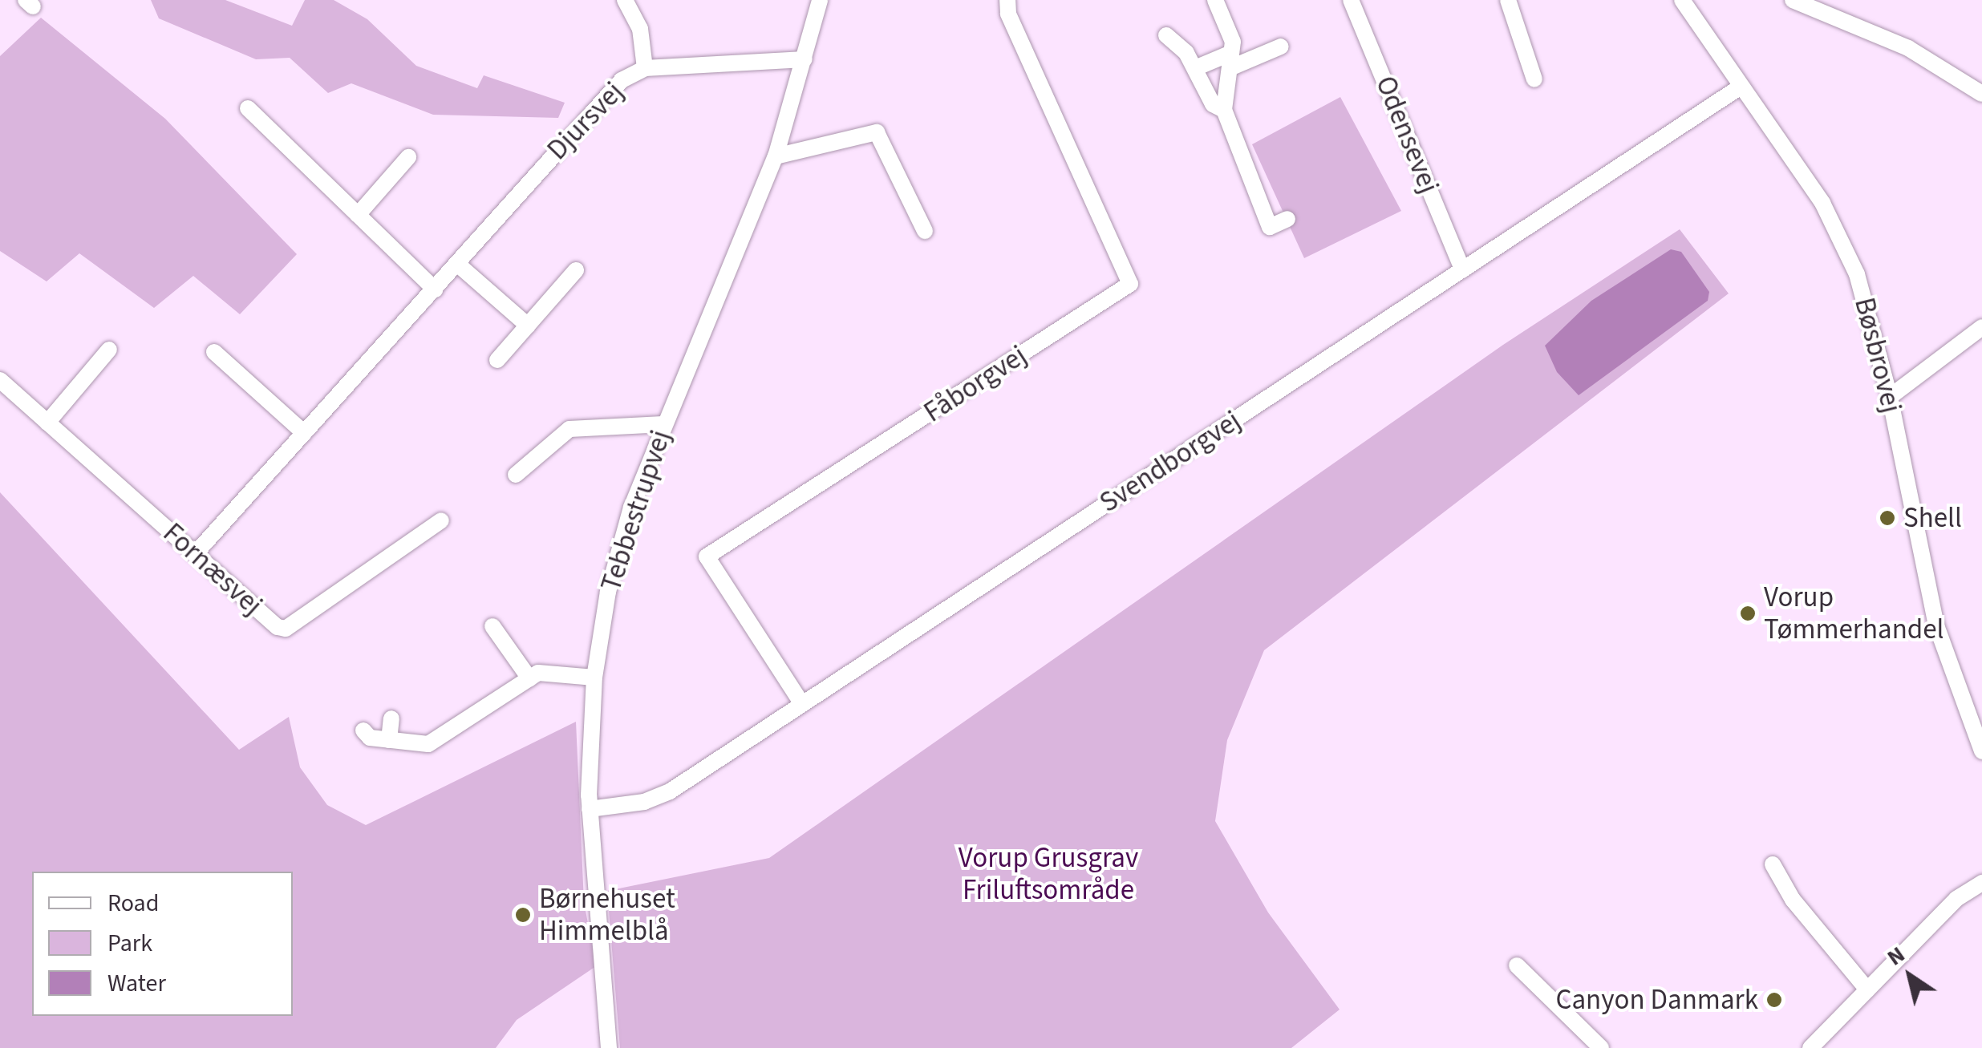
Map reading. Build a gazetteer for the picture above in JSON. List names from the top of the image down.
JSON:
{
  "streets": {
    "street": [
      "Djursvej",
      "Odensevej",
      "Bøsbrovej",
      "Fåborgvej",
      "Svendborgvej",
      "Tebbestrupvej",
      "Fornæsvej"
    ]
  },
  "crossings": [
    ["Djursvej", "Tebbestrupvej"],
    ["Djursvej", "Fornæsvej"],
    ["Odensevej", "Svendborgvej"],
    ["Bøsbrovej", "Svendborgvej"],
    ["Fåborgvej", "Svendborgvej"],
    ["Svendborgvej", "Tebbestrupvej"]
  ],
  "parks": ["Vorup Grusgrav Friluftsområde"],
  "places": [
    "Shell",
    "Vorup Tømmerhandel",
    "Børnehuset Himmelblå",
    "Canyon Danmark"
  ],
  "legend": ["Road", "Park", "Water"],
  "north": "top left"
}
